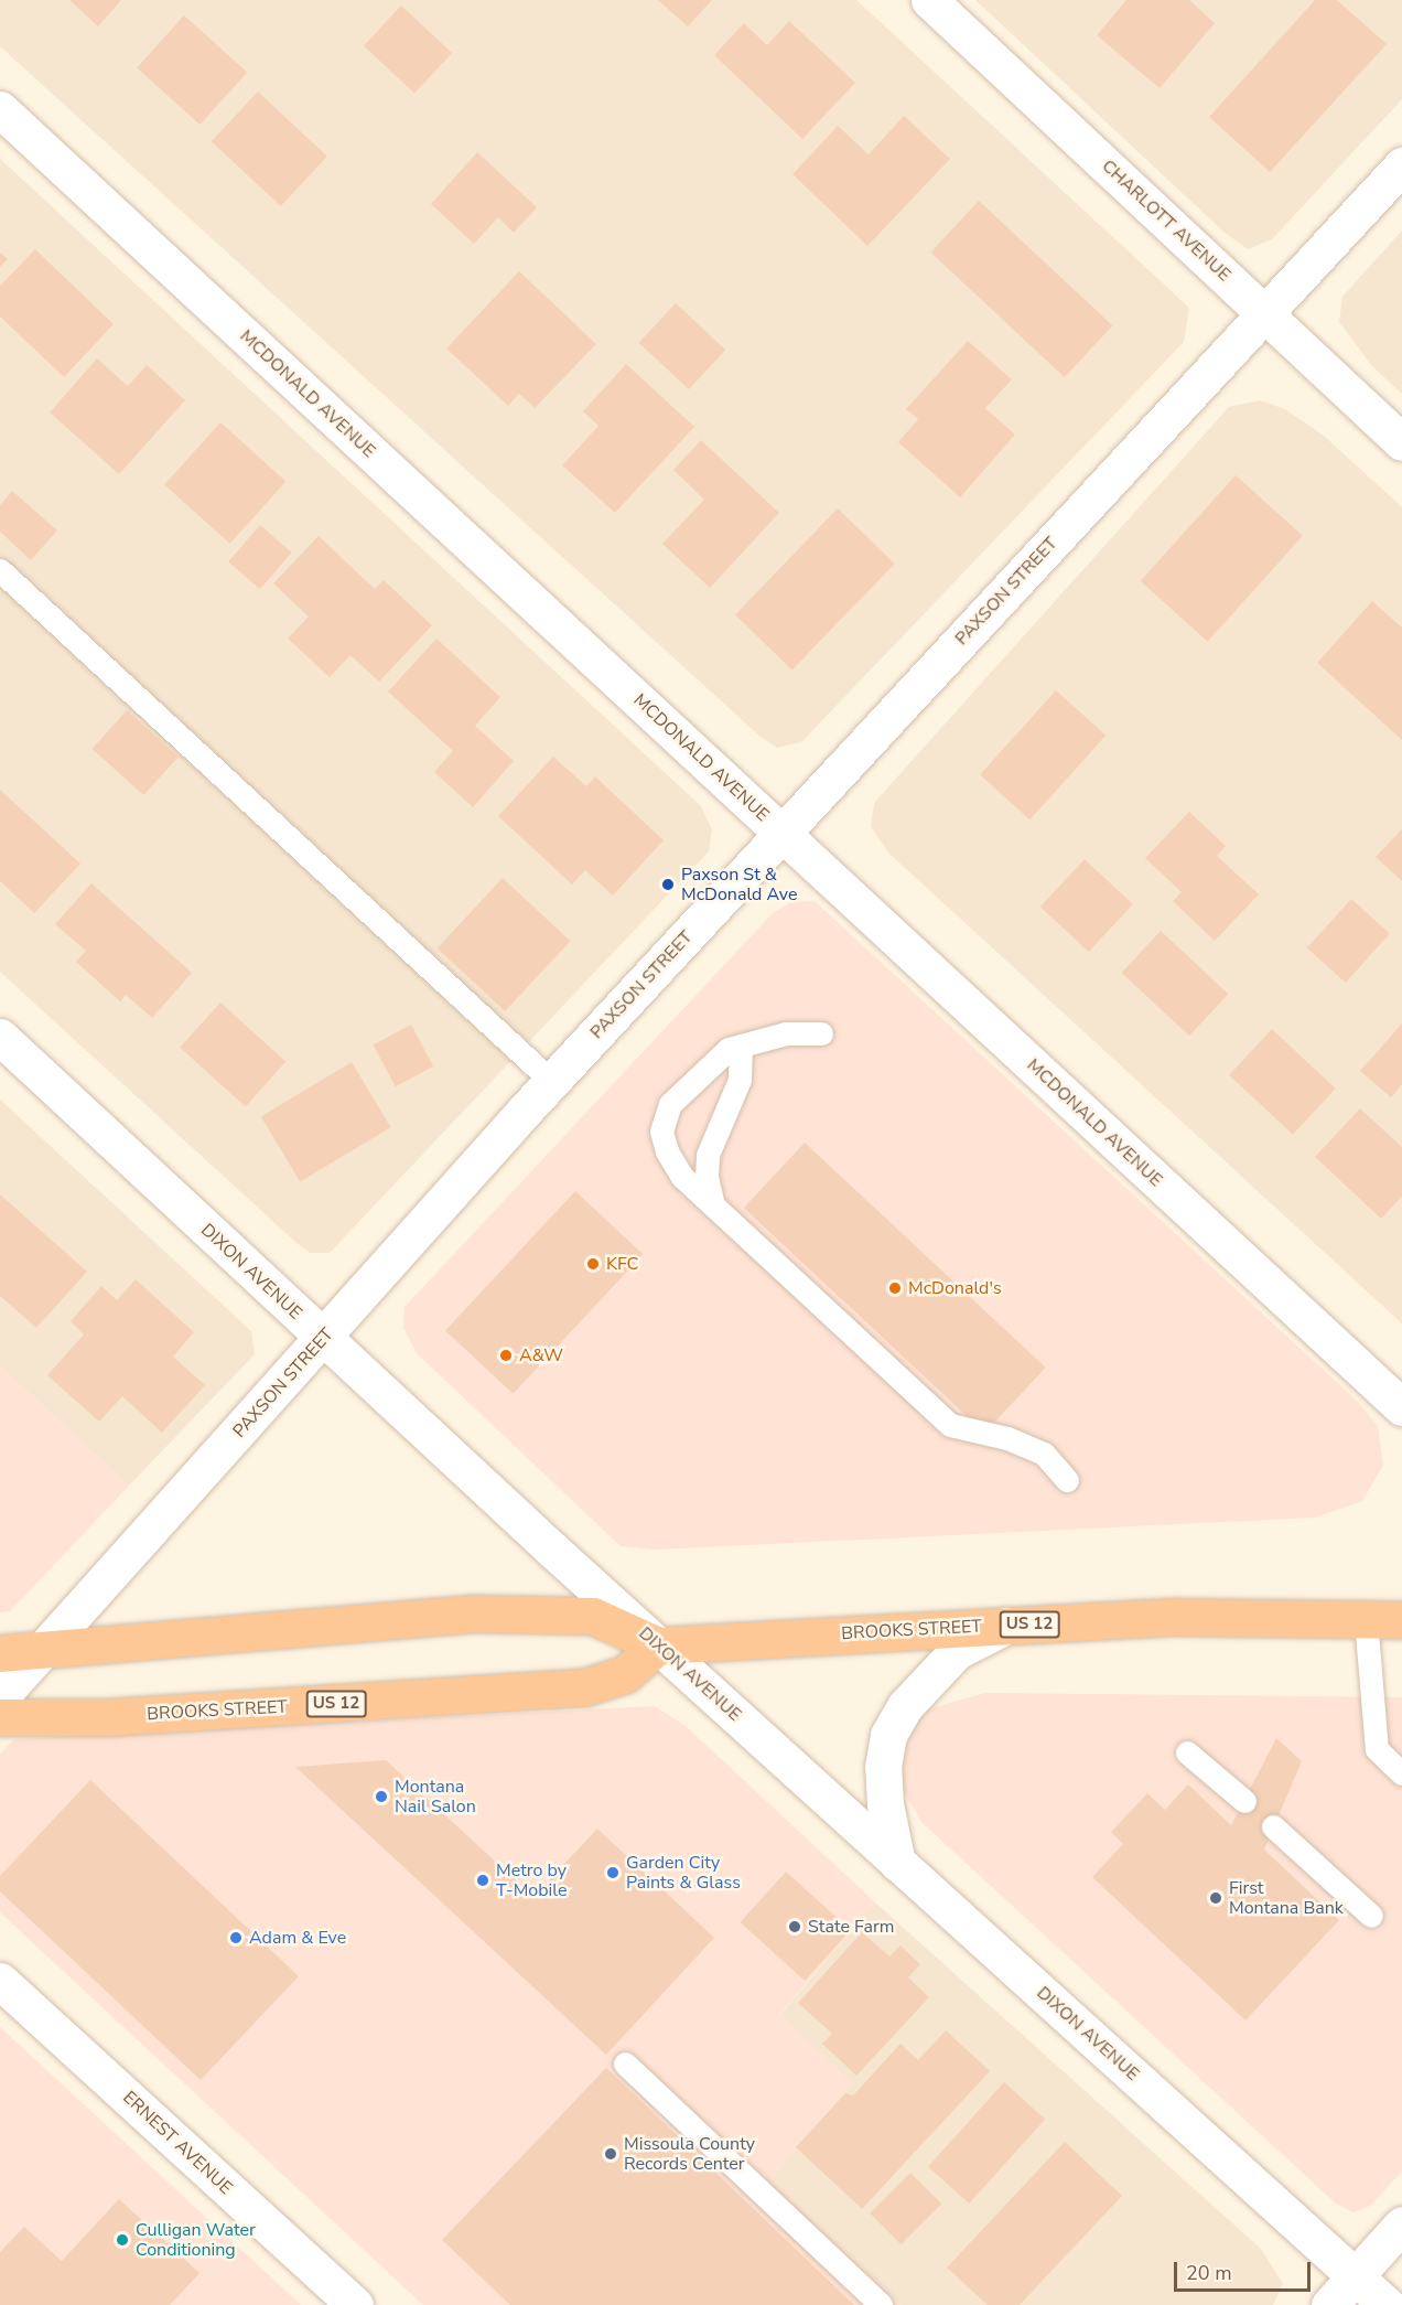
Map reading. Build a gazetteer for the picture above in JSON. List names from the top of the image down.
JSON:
{
  "streets": {
    "highway": ["US 12", "BROOKS STREET"],
    "street": [
      "CHARLOTT AVENUE",
      "MCDONALD AVENUE",
      "PAXSON STREET",
      "DIXON AVENUE",
      "ERNEST AVENUE"
    ]
  },
  "crossings": [
    ["CHARLOTT AVENUE", "PAXSON STREET"],
    ["MCDONALD AVENUE", "PAXSON STREET"],
    ["PAXSON STREET", "DIXON AVENUE"],
    ["PAXSON STREET", "BROOKS STREET"],
    ["DIXON AVENUE", "BROOKS STREET"]
  ],
  "places": [
    "Paxson St & McDonald Ave",
    "KFC",
    "McDonald's",
    "A&W",
    "Montana Nail Salon",
    "Garden City Paints & Glass",
    "Metro by T-Mobile",
    "First Montana Bank",
    "State Farm",
    "Adam & Eve",
    "Missoula County Records Center",
    "Culligan Water Conditioning"
  ],
  "scale_bar": "20 m"
}
